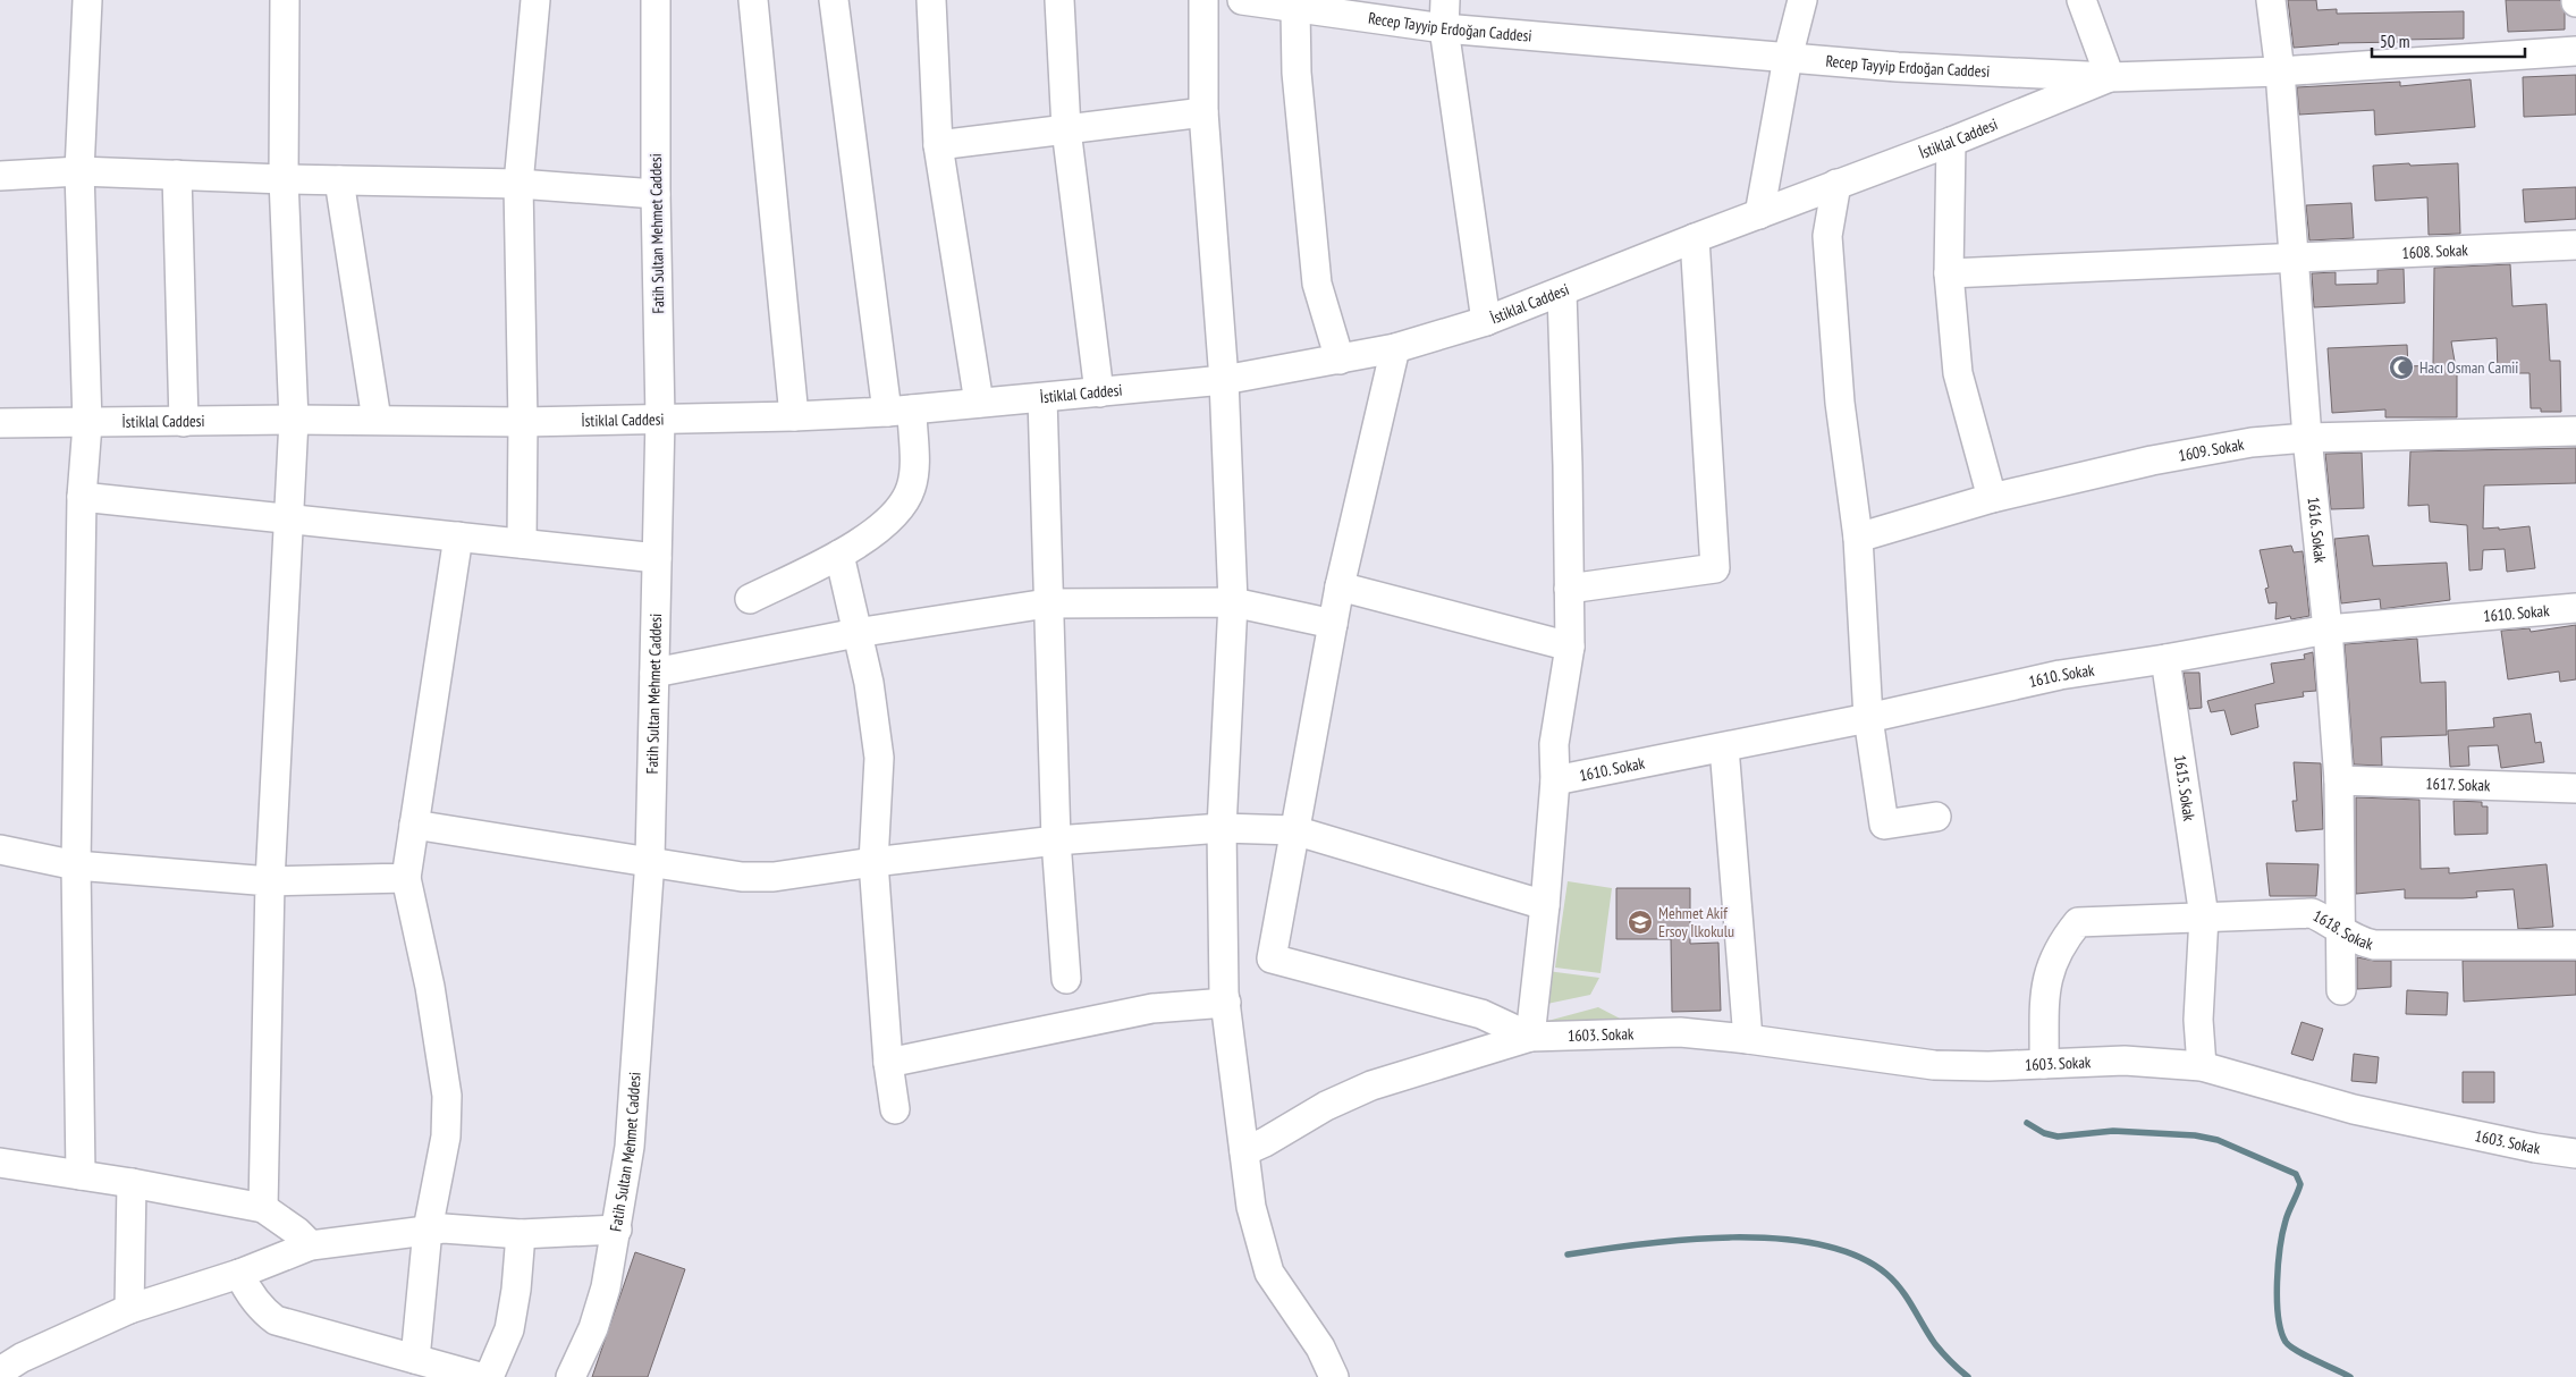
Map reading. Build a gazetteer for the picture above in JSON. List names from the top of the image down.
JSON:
{
  "streets": {
    "street": [
      "Recep Tayyip Erdoğan Caddesi",
      "İstiklal Caddesi",
      "Fatih Sultan Mehmet Caddesi",
      "1608. Sokak",
      "1609. Sokak",
      "1616. Sokak",
      "1610. Sokak",
      "1617. Sokak",
      "1615. Sokak",
      "1618. Sokak",
      "1603. Sokak"
    ]
  },
  "crossings": [
    ["Recep Tayyip Erdoğan Caddesi", "İstiklal Caddesi"],
    ["Recep Tayyip Erdoğan Caddesi", "1616. Sokak"],
    ["İstiklal Caddesi", "Fatih Sultan Mehmet Caddesi"],
    ["1608. Sokak", "1616. Sokak"],
    ["1609. Sokak", "1616. Sokak"],
    ["1616. Sokak", "1610. Sokak"],
    ["1616. Sokak", "1617. Sokak"],
    ["1616. Sokak", "1618. Sokak"],
    ["1610. Sokak", "1615. Sokak"],
    ["1615. Sokak", "1618. Sokak"],
    ["1615. Sokak", "1603. Sokak"],
    ["1618. Sokak", "1603. Sokak"]
  ],
  "places": {
    "mosque": ["Hacı Osman Camii"],
    "school or university": ["Mehmet Akif Ersoy İlkokulu"]
  },
  "scale_bar": "50 m"
}
